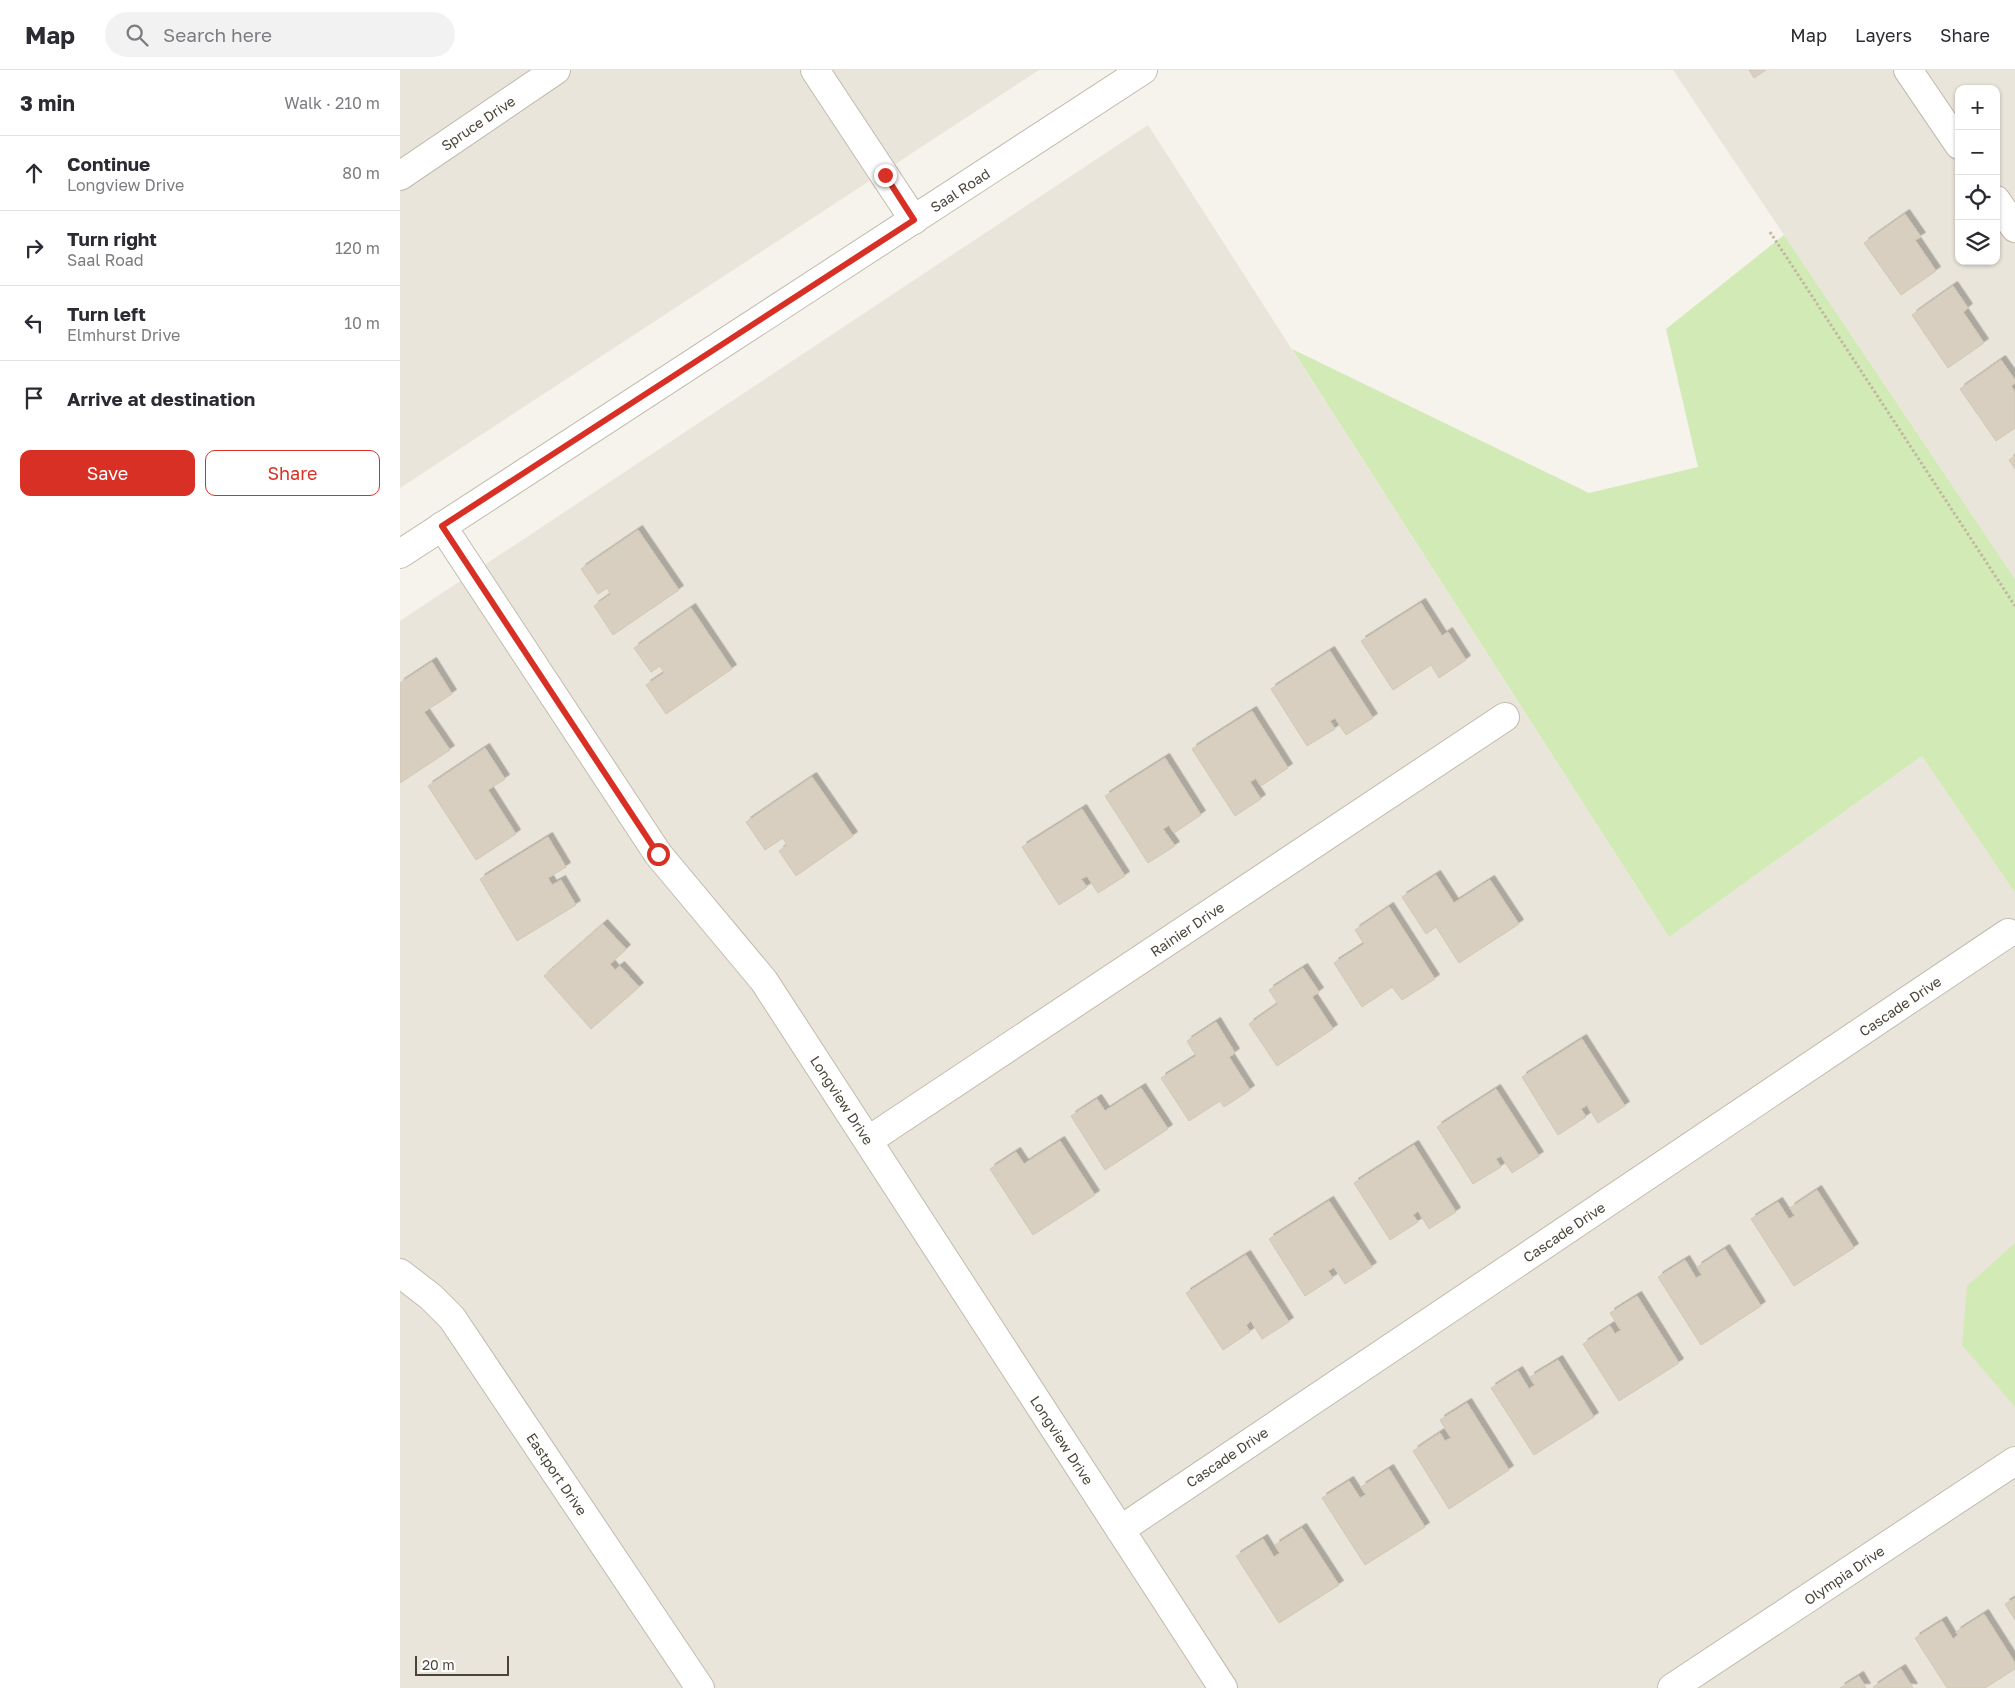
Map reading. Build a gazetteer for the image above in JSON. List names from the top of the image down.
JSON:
{
  "streets": {
    "street": [
      "Spruce Drive",
      "Saal Road",
      "Rainier Drive",
      "Cascade Drive",
      "Longview Drive",
      "Eastport Drive",
      "Olympia Drive"
    ]
  },
  "crossings": [
    ["Saal Road", "Longview Drive"],
    ["Rainier Drive", "Longview Drive"],
    ["Cascade Drive", "Longview Drive"]
  ],
  "scale_bar": "20 m",
  "page": {
    "header": "Map",
    "search": "Search here",
    "nav": ["Map", "Layers", "Share"],
    "heading": ["3 min", "Walk · 210 m"],
    "map_buttons": ["+", "−"],
    "list": [
      ["Continue", "Longview Drive", "80 m"],
      ["Turn right", "Saal Road", "120 m"],
      ["Turn left", "Elmhurst Drive", "10 m"],
      "Arrive at destination"
    ],
    "buttons": ["Save", "Share"],
    "scale": "20 m"
  }
}
